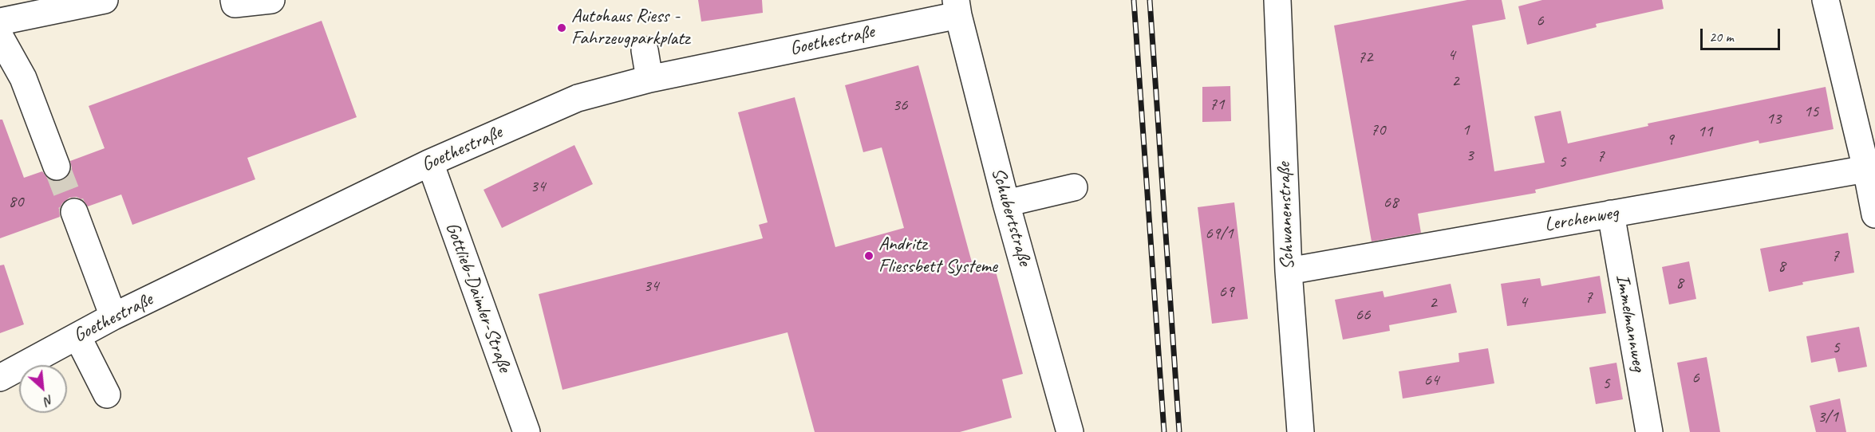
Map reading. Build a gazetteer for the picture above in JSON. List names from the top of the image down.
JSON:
{
  "streets": {
    "street": [
      "Goethestraße",
      "Schwanenstraße",
      "Schubertstraße",
      "Lerchenweg",
      "Gottlieb-Daimler-Straße",
      "Immelmannweg"
    ]
  },
  "crossings": [
    ["Goethestraße", "Schubertstraße"],
    ["Goethestraße", "Gottlieb-Daimler-Straße"],
    ["Schwanenstraße", "Lerchenweg"],
    ["Lerchenweg", "Immelmannweg"]
  ],
  "places": ["Autohaus Riess - Fahrzeugparkplatz", "Andritz Fliessbett Systeme"],
  "house_numbers": [
    "6",
    "4",
    "72",
    "2",
    "71",
    "36",
    "15",
    "13",
    "70",
    "1",
    "11",
    "9",
    "3",
    "7",
    "5",
    "34",
    "80",
    "68",
    "69/1",
    "7",
    "8",
    "8",
    "34",
    "69",
    "7",
    "4",
    "2",
    "66",
    "5",
    "6",
    "64",
    "5",
    "3/1"
  ],
  "scale_bar": "20 m",
  "north": "bottom right"
}
